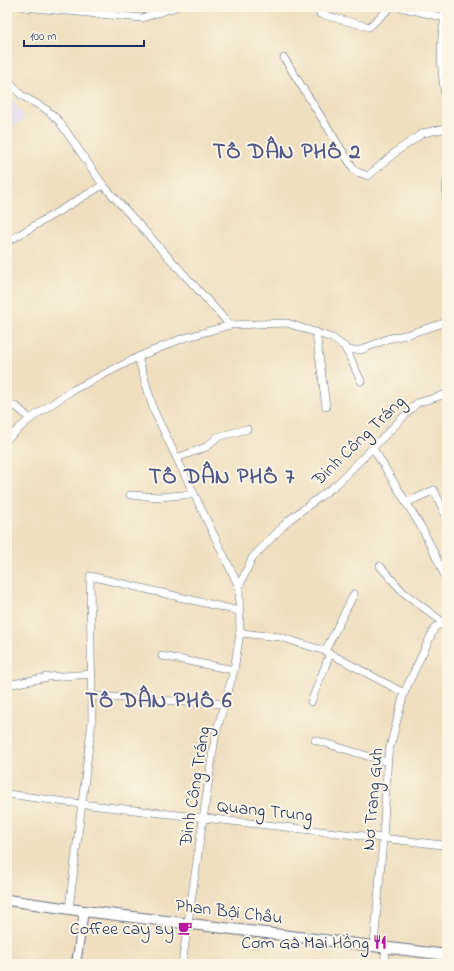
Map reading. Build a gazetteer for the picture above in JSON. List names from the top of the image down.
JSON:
{
  "streets": {
    "main road": ["Phan Bội Châu"],
    "street": ["Đinh Công Tráng", "Nơ Trang Gưh", "Quang Trung"]
  },
  "crossings": [
    ["Đinh Công Tráng", "Quang Trung"],
    ["Đinh Công Tráng", "Phan Bội Châu"],
    ["Nơ Trang Gưh", "Quang Trung"],
    ["Nơ Trang Gưh", "Phan Bội Châu"]
  ],
  "districts": ["TỔ DÂN PHỐ 2", "TỔ DÂN PHỐ 7", "TỔ DÂN PHỐ 6"],
  "places": {
    "cafe": ["Coffee cay sy"],
    "restaurant": ["Cơm Gà Mai Hồng"]
  },
  "scale_bar": "100 m"
}
